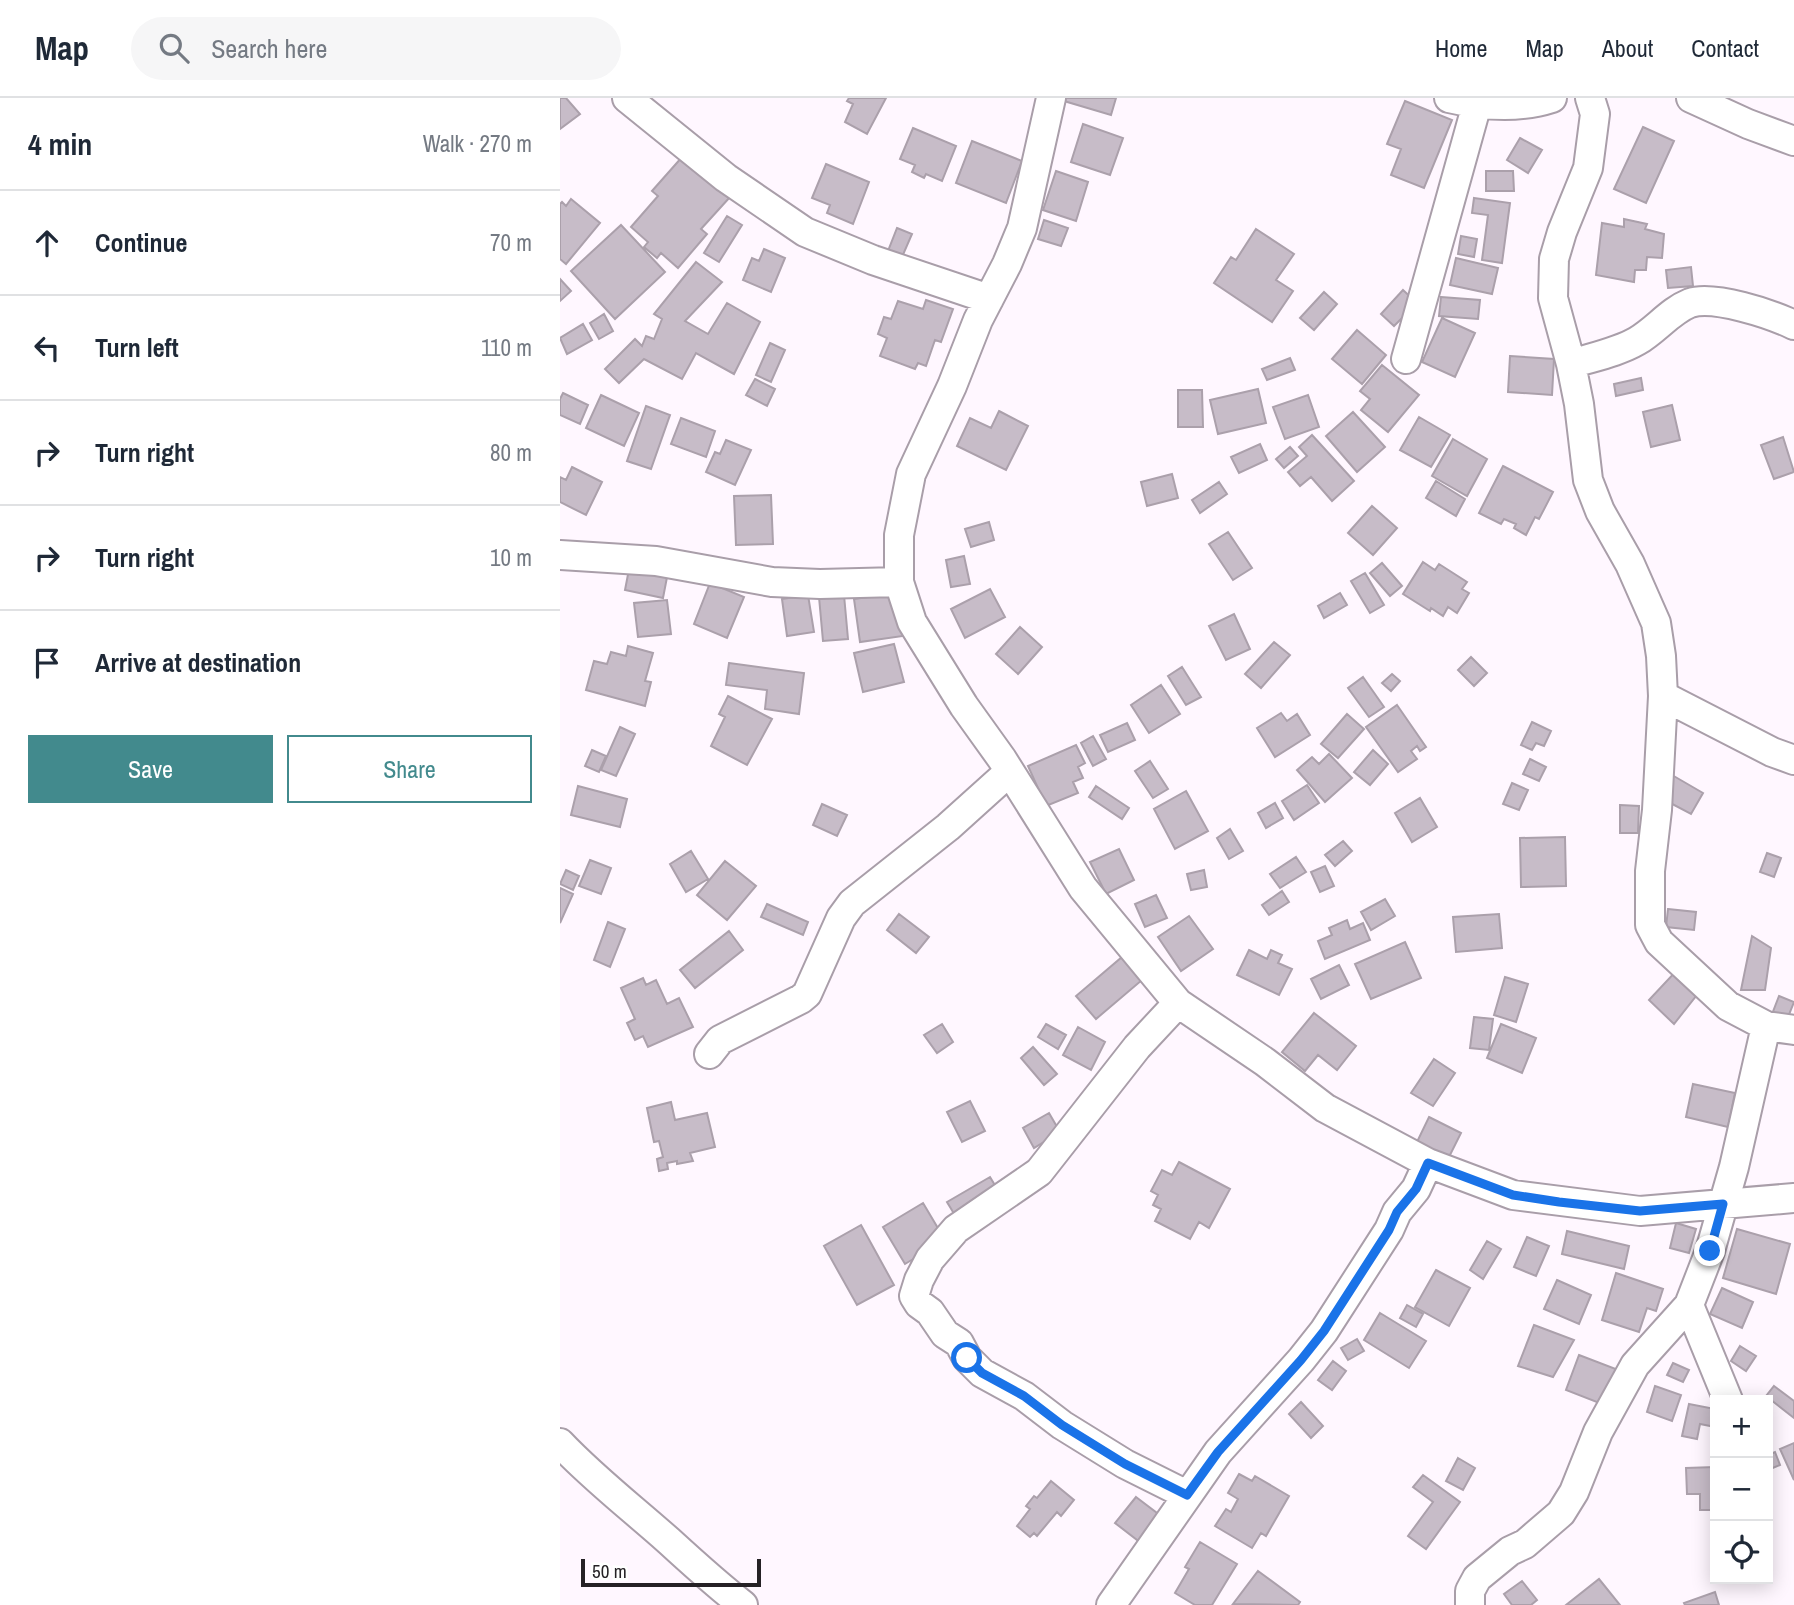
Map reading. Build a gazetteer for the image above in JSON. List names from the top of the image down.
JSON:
{
  "scale_bar": "50 m",
  "page": {
    "header": "Map",
    "search": "Search here",
    "nav": [
      "Home",
      "Map",
      "About",
      "Contact"
    ],
    "heading": ["4 min", "Walk · 270 m"],
    "list": [
      ["Continue", "70 m"],
      ["Turn left", "110 m"],
      ["Turn right", "80 m"],
      ["Turn right", "10 m"],
      "Arrive at destination"
    ],
    "buttons": ["Save", "Share"],
    "map_buttons": ["+", "−"],
    "scale": "50 m"
  }
}
